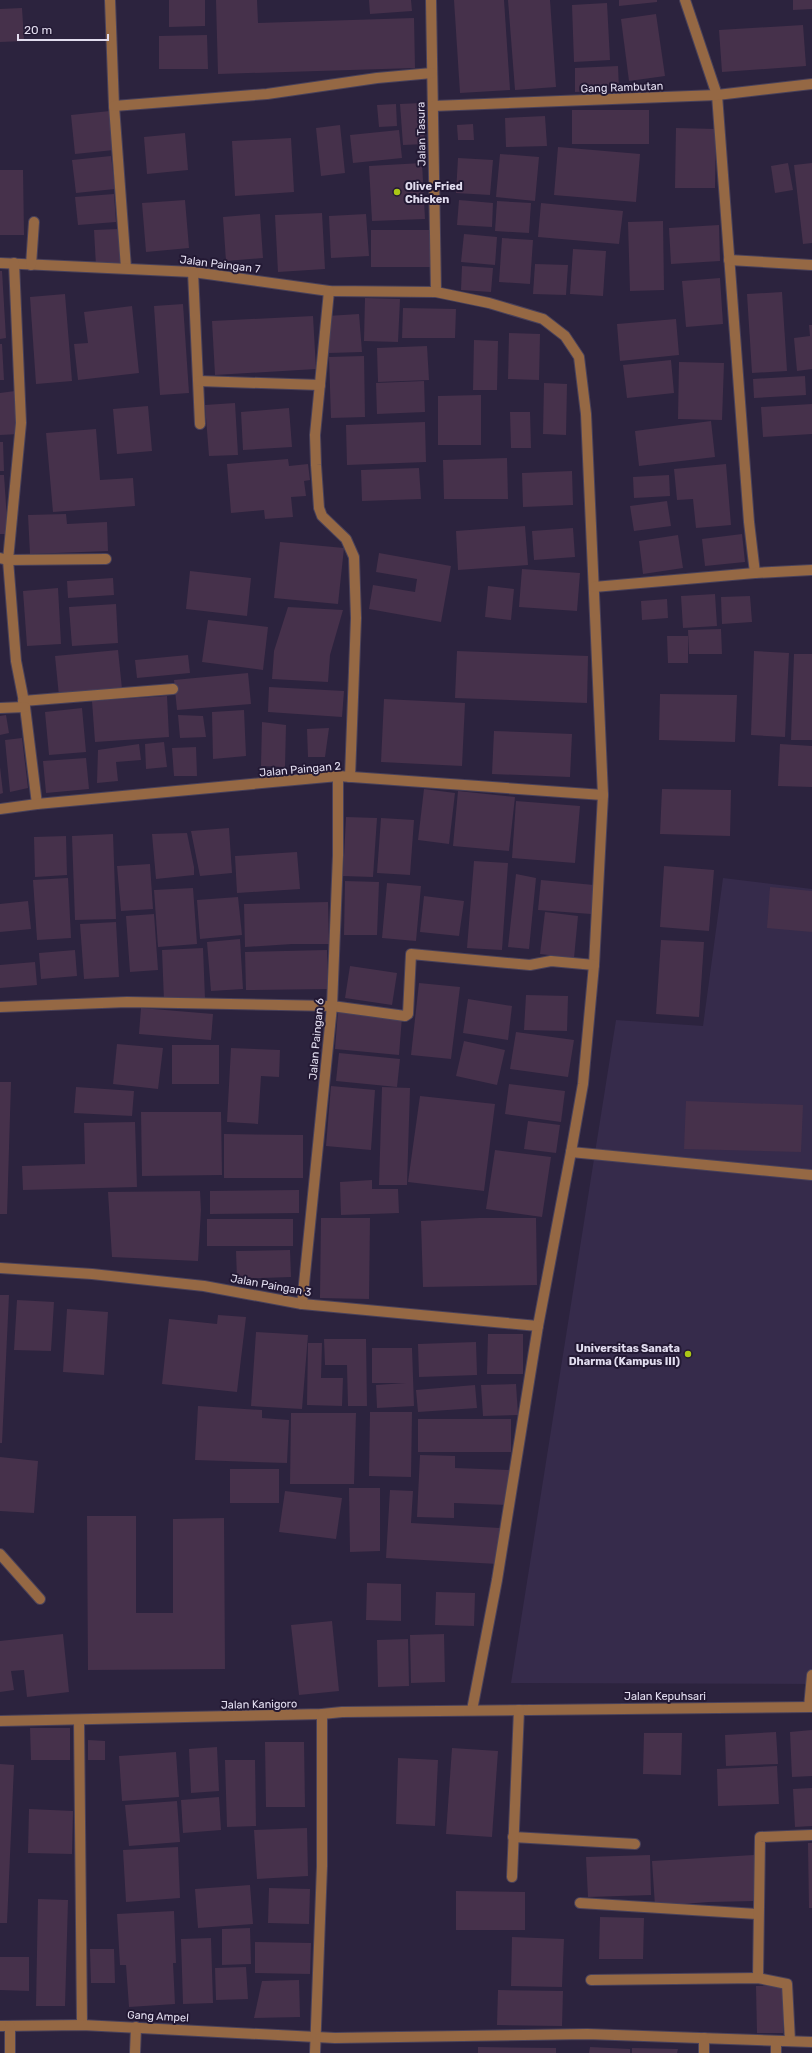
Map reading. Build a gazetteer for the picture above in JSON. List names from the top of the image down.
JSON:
{
  "streets": {
    "street": [
      "Gang Rambutan",
      "Jalan Tasura",
      "Jalan Paingan 7",
      "Jalan Paingan 2",
      "Jalan Paingan 6",
      "Jalan Paingan 3",
      "Jalan Kepuhsari",
      "Jalan Kanigoro",
      "Gang Ampel"
    ]
  },
  "crossings": [
    ["Gang Rambutan", "Jalan Tasura"],
    ["Jalan Tasura", "Jalan Paingan 7"],
    ["Jalan Paingan 7", "Jalan Paingan 2"],
    ["Jalan Paingan 7", "Jalan Paingan 3"],
    ["Jalan Paingan 7", "Jalan Kanigoro"],
    ["Jalan Paingan 2", "Jalan Paingan 6"],
    ["Jalan Paingan 6", "Jalan Paingan 3"],
    ["Jalan Kepuhsari", "Jalan Kanigoro"]
  ],
  "places": ["Olive Fried Chicken", "Universitas Sanata Dharma (Kampus III)"],
  "scale_bar": "20 m"
}
